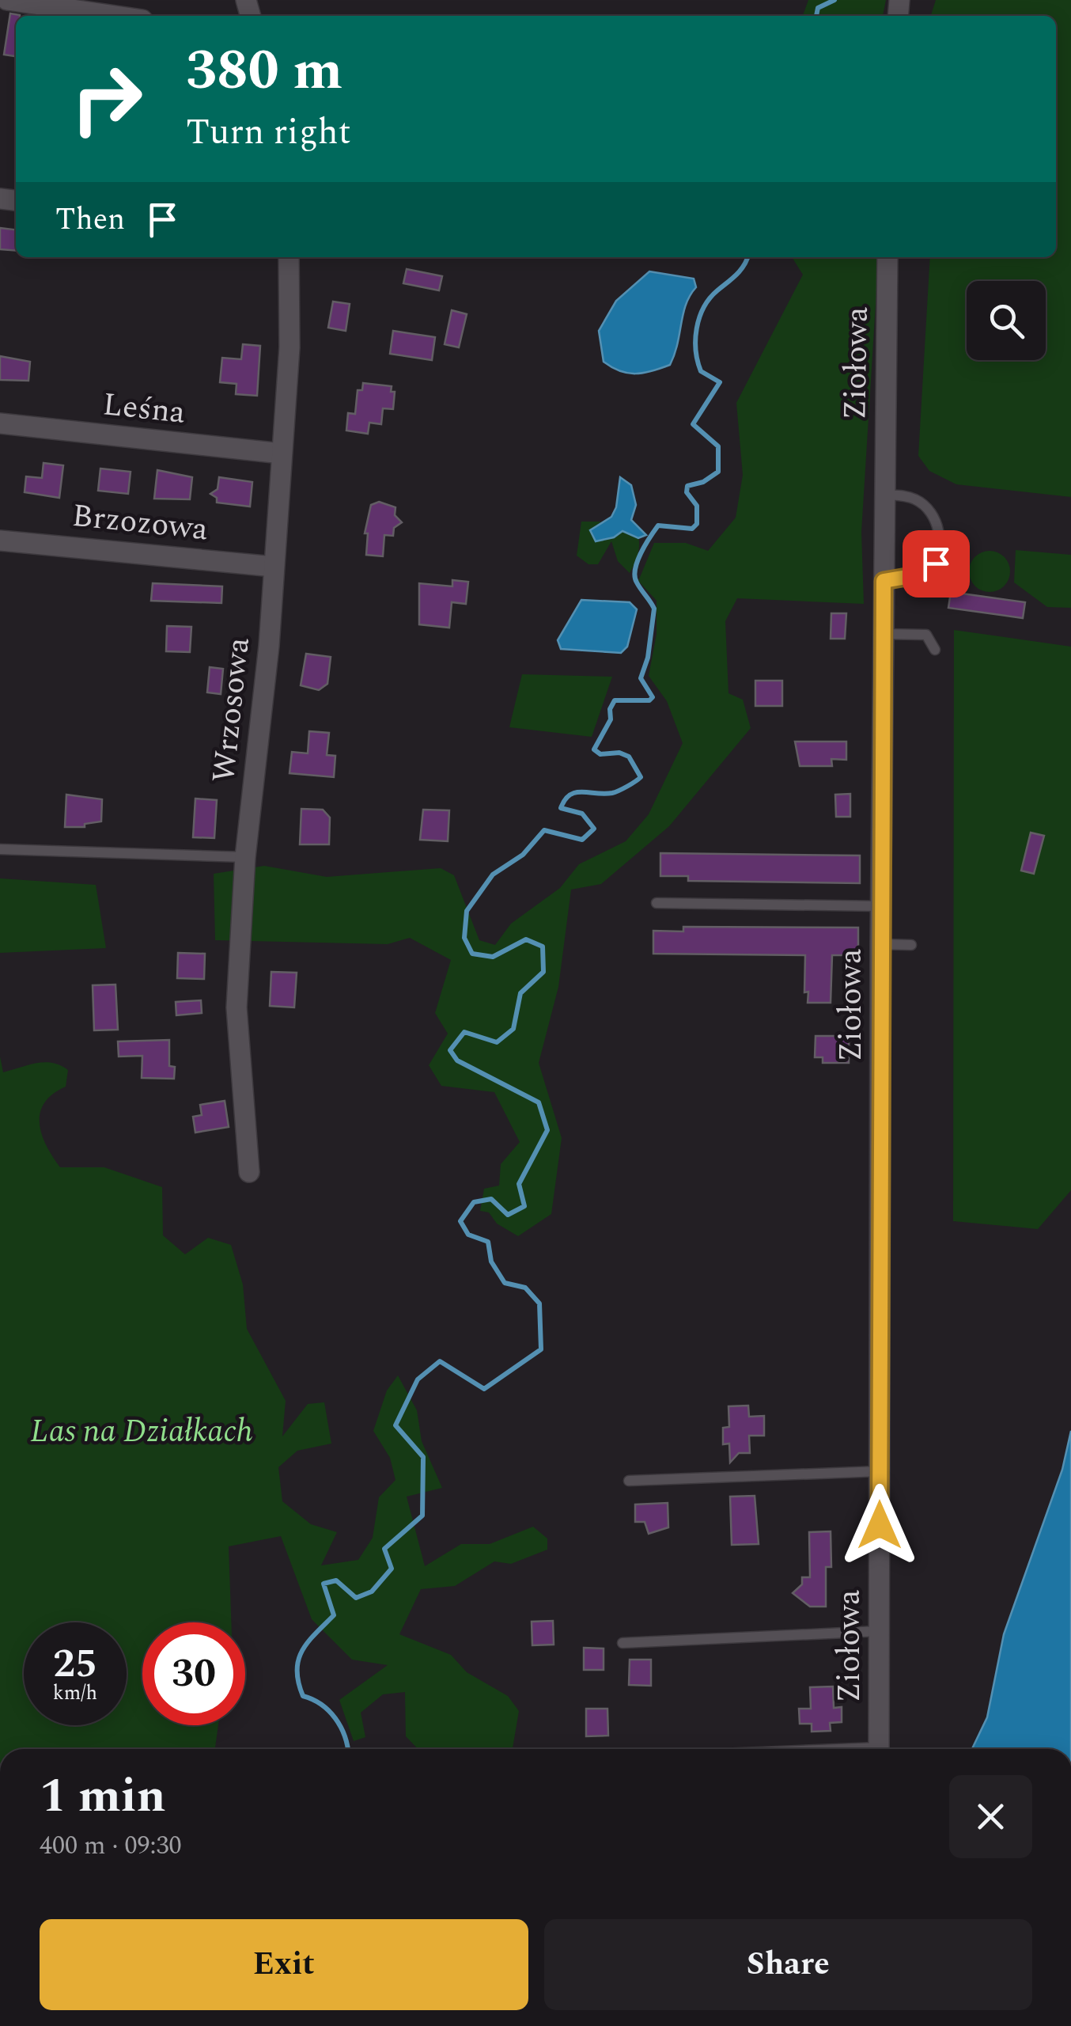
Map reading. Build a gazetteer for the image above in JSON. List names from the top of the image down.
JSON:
{
  "streets": {
    "street": [
      "Ziołowa",
      "Leśna",
      "Brzozowa",
      "Wrzosowa"
    ]
  },
  "crossings": [
    ["Leśna", "Wrzosowa"],
    ["Brzozowa", "Wrzosowa"]
  ],
  "parks": ["Las na Działkach"],
  "page": {
    "turn": ["380 m", "Turn right"],
    "then": "Then",
    "speed": "25 km/h",
    "limit": "30",
    "heading": ["1 min", "400 m · 09:30"],
    "buttons": ["Exit", "Share"]
  }
}
